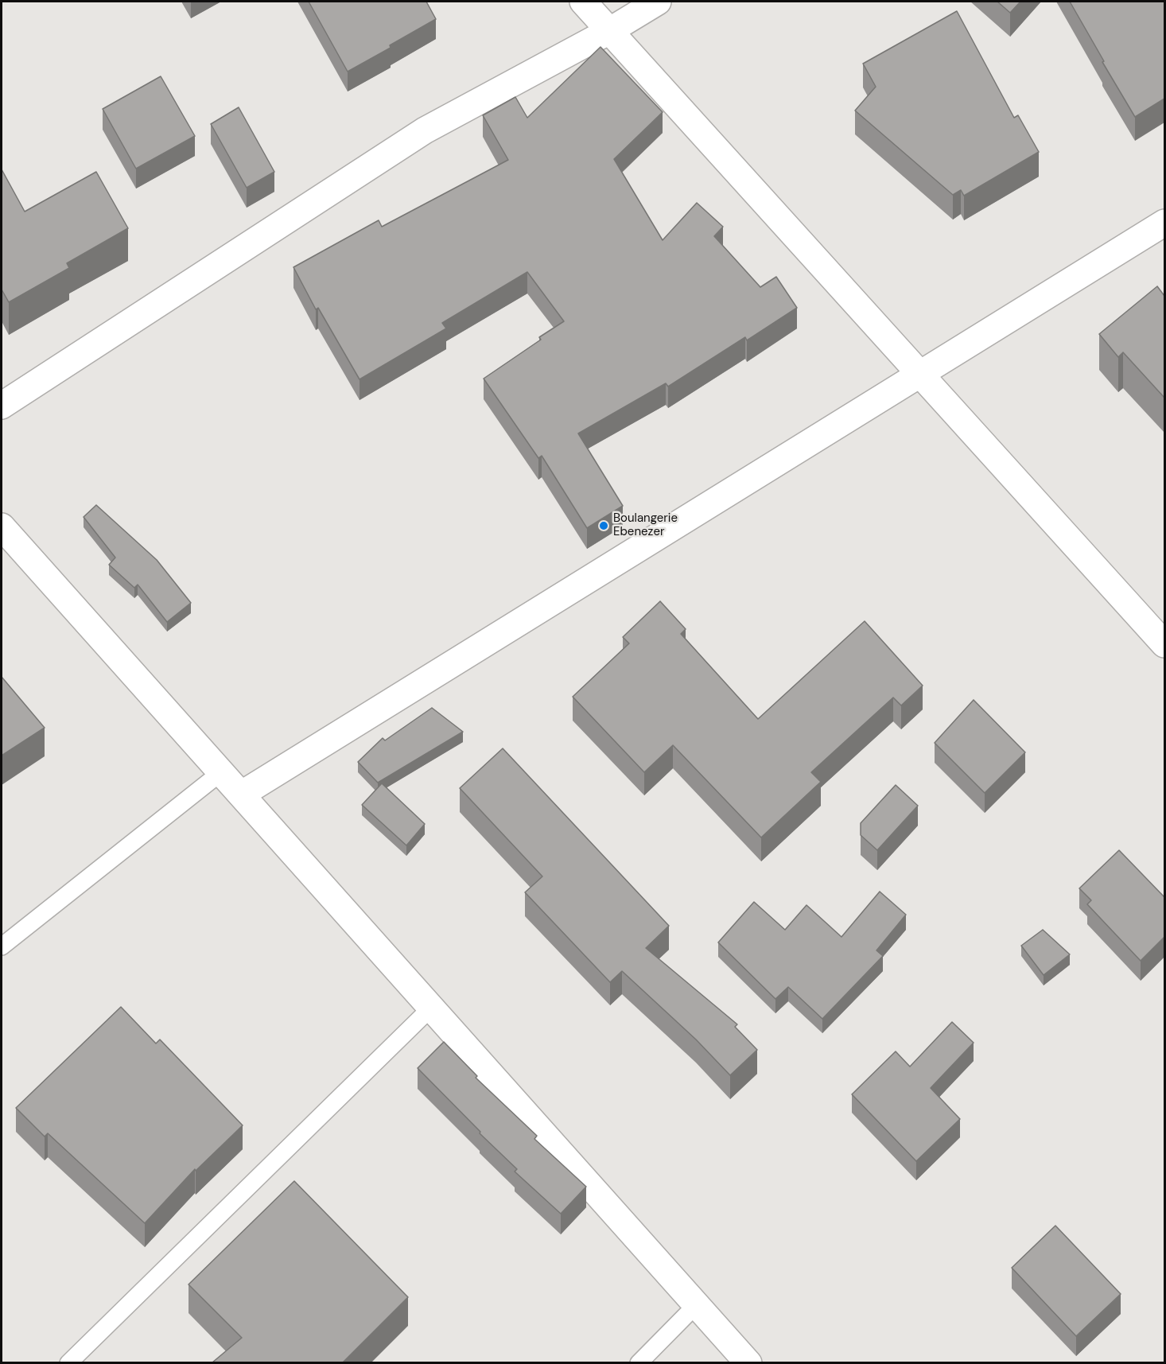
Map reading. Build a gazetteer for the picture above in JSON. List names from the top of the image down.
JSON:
{
  "places": ["Boulangerie Ebenezer"]
}
